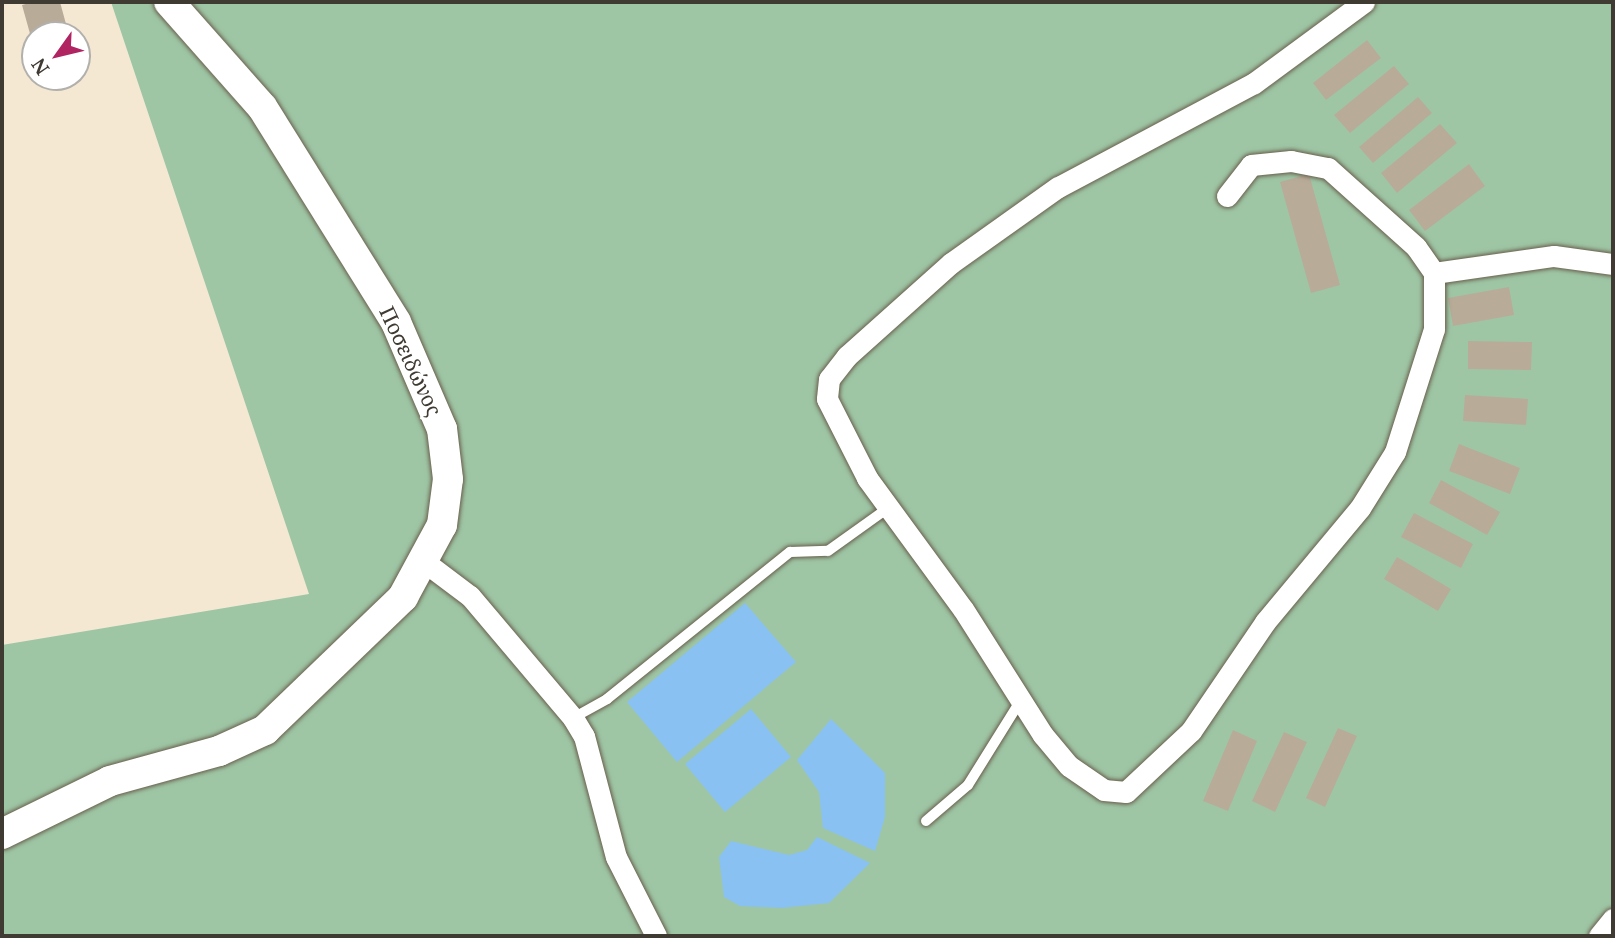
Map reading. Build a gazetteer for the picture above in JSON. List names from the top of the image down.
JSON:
{
  "streets": {
    "street": ["Ποσειδώνος"]
  },
  "north": "bottom left"
}
